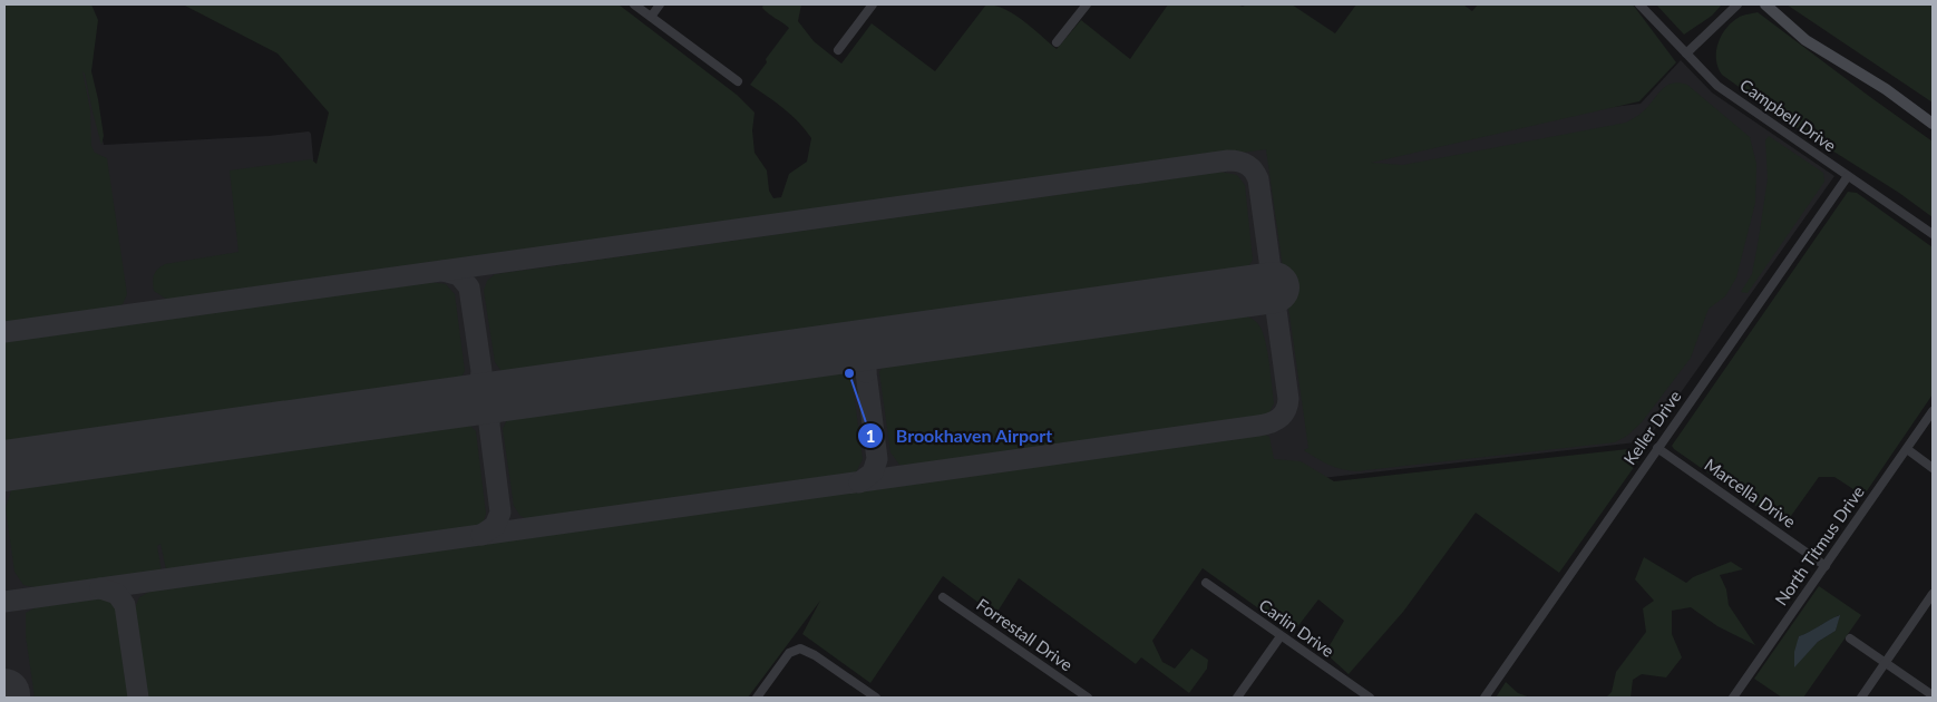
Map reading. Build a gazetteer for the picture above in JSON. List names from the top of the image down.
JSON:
{
  "streets": {
    "street": [
      "Campbell Drive",
      "Keller Drive",
      "Marcella Drive",
      "North Titmus Drive",
      "Carlin Drive",
      "Forrestall Drive"
    ]
  },
  "crossings": [
    ["Campbell Drive", "Keller Drive"],
    ["Keller Drive", "Marcella Drive"],
    ["Marcella Drive", "North Titmus Drive"]
  ],
  "places": ["Brookhaven Airport"]
}
